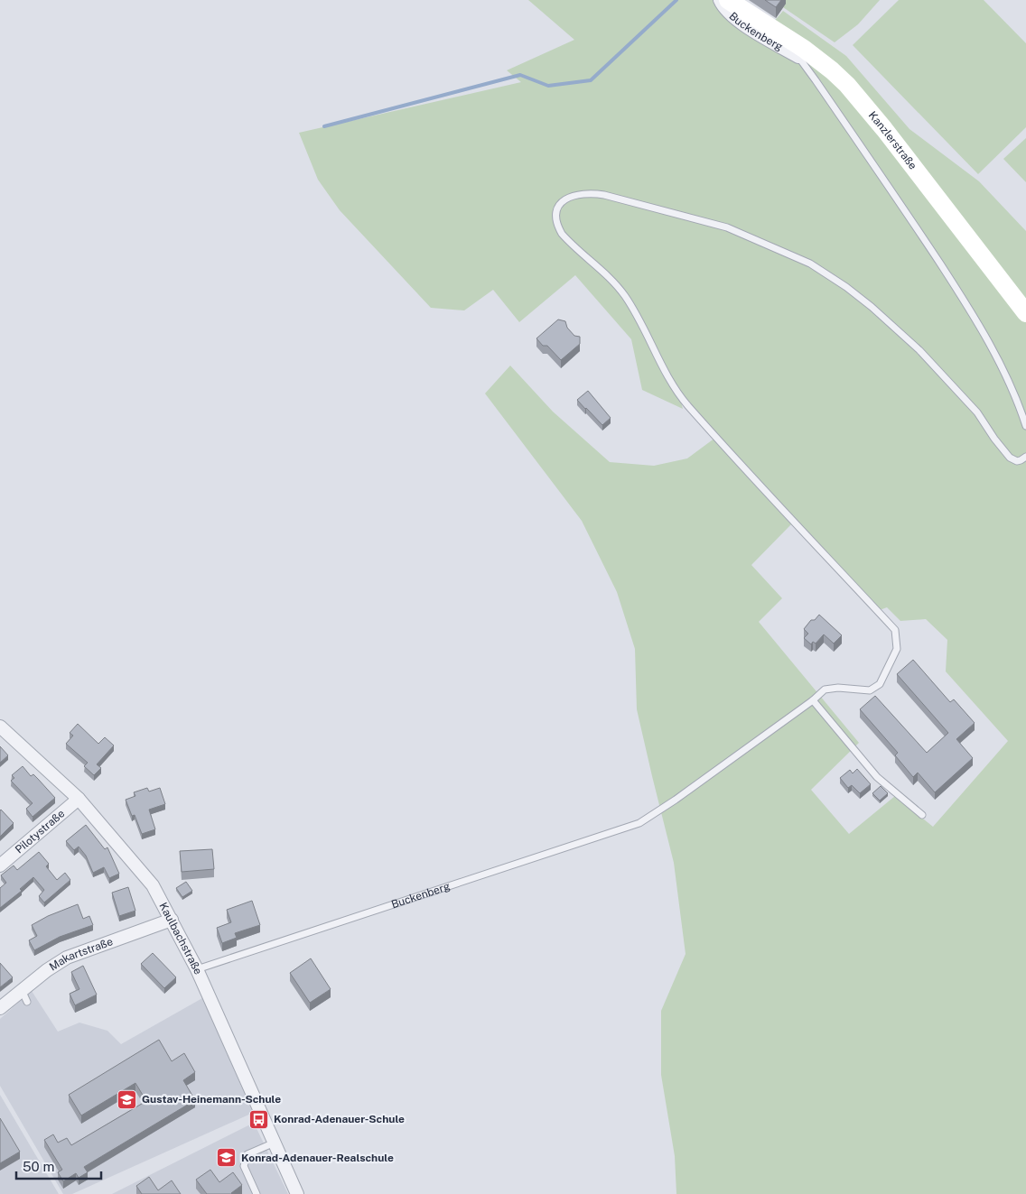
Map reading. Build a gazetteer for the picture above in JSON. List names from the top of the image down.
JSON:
{
  "streets": {
    "main road": ["Kanzlerstraße"],
    "street": [
      "Buckenberg",
      "Pilotystraße",
      "Kaulbachstraße",
      "Makartstraße"
    ]
  },
  "crossings": [
    ["Buckenberg", "Kaulbachstraße"],
    ["Pilotystraße", "Kaulbachstraße"],
    ["Kaulbachstraße", "Makartstraße"]
  ],
  "places": {
    "school or university": ["Gustav-Heinemann-Schule", "Konrad-Adenauer-Realschule"],
    "bus stop": ["Konrad-Adenauer-Schule"]
  },
  "scale_bar": "50 m"
}
